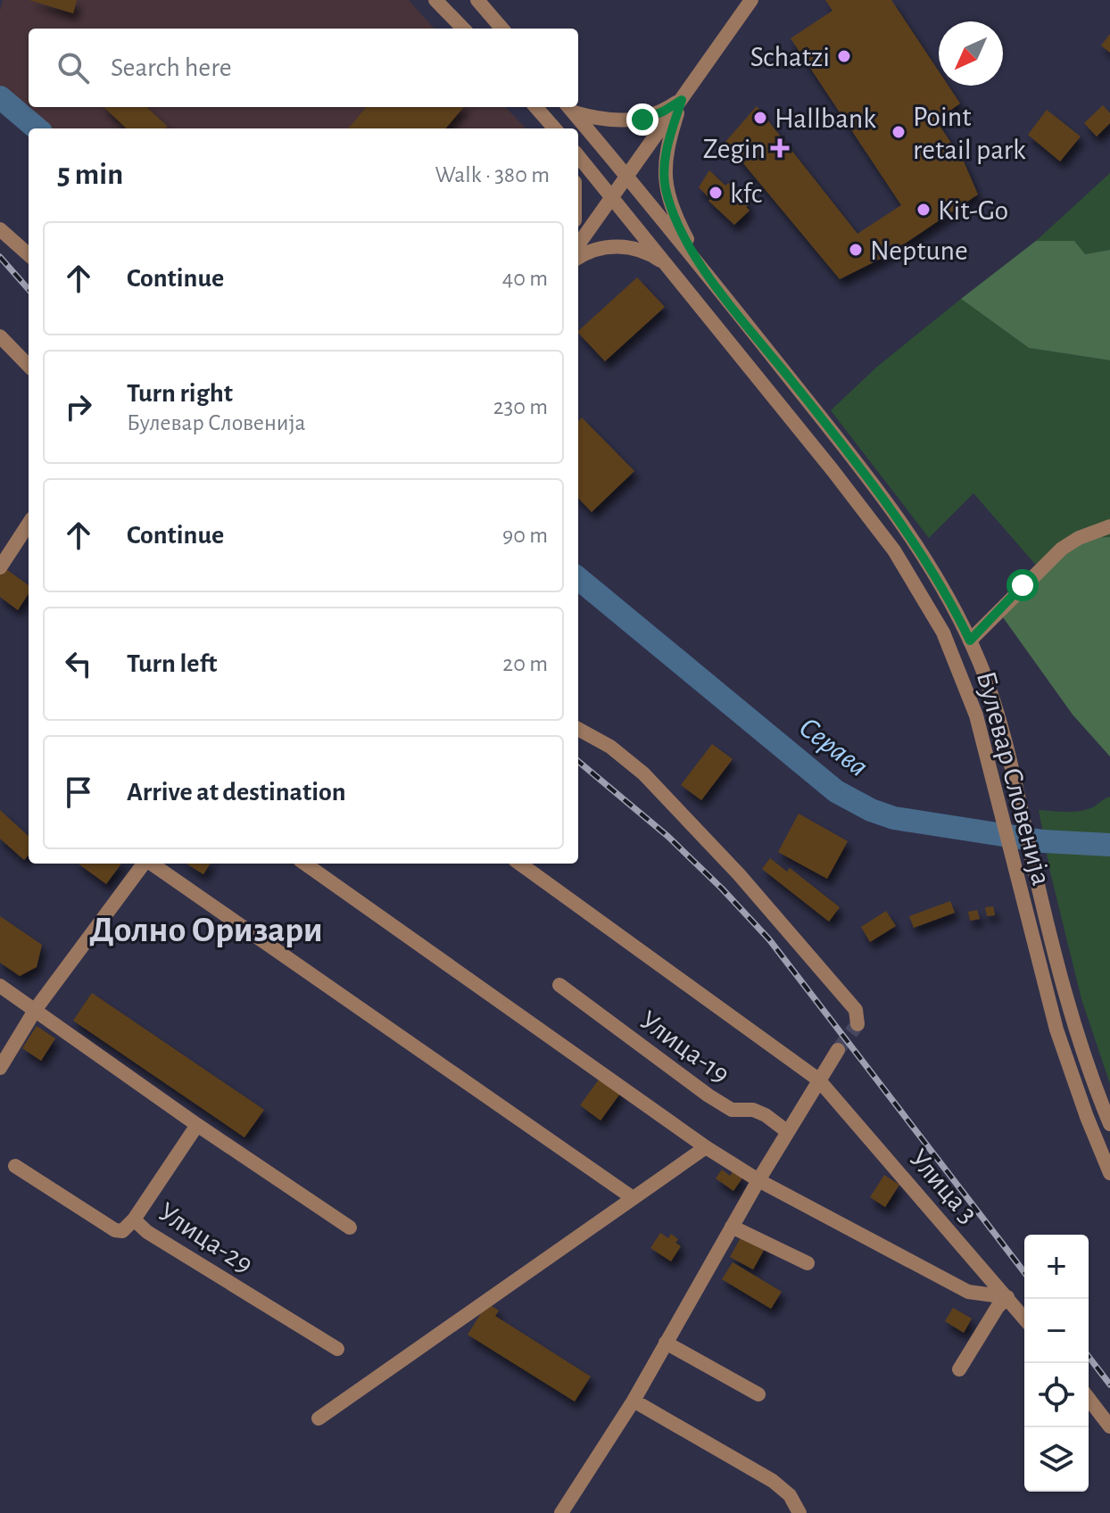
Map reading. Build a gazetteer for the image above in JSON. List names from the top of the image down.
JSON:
{
  "streets": {
    "street": [
      "Булевар Словенија",
      "Улица-19",
      "Улица 3",
      "Улица-29"
    ]
  },
  "districts": ["Долно Оризари"],
  "water": ["Серава"],
  "places": {
    "other": [
      "Schatzi",
      "Hallbank",
      "Point retail park",
      "kfc",
      "Kit-Go",
      "Neptune"
    ],
    "health": ["Zegin"]
  },
  "north": "bottom left",
  "page": {
    "search": "Search here",
    "heading": ["5 min", "Walk · 380 m"],
    "list": [
      ["Continue", "40 m"],
      ["Turn right", "Булевар Словенија", "230 m"],
      ["Continue", "90 m"],
      ["Turn left", "20 m"],
      "Arrive at destination"
    ],
    "map_buttons": ["+", "−"]
  }
}
